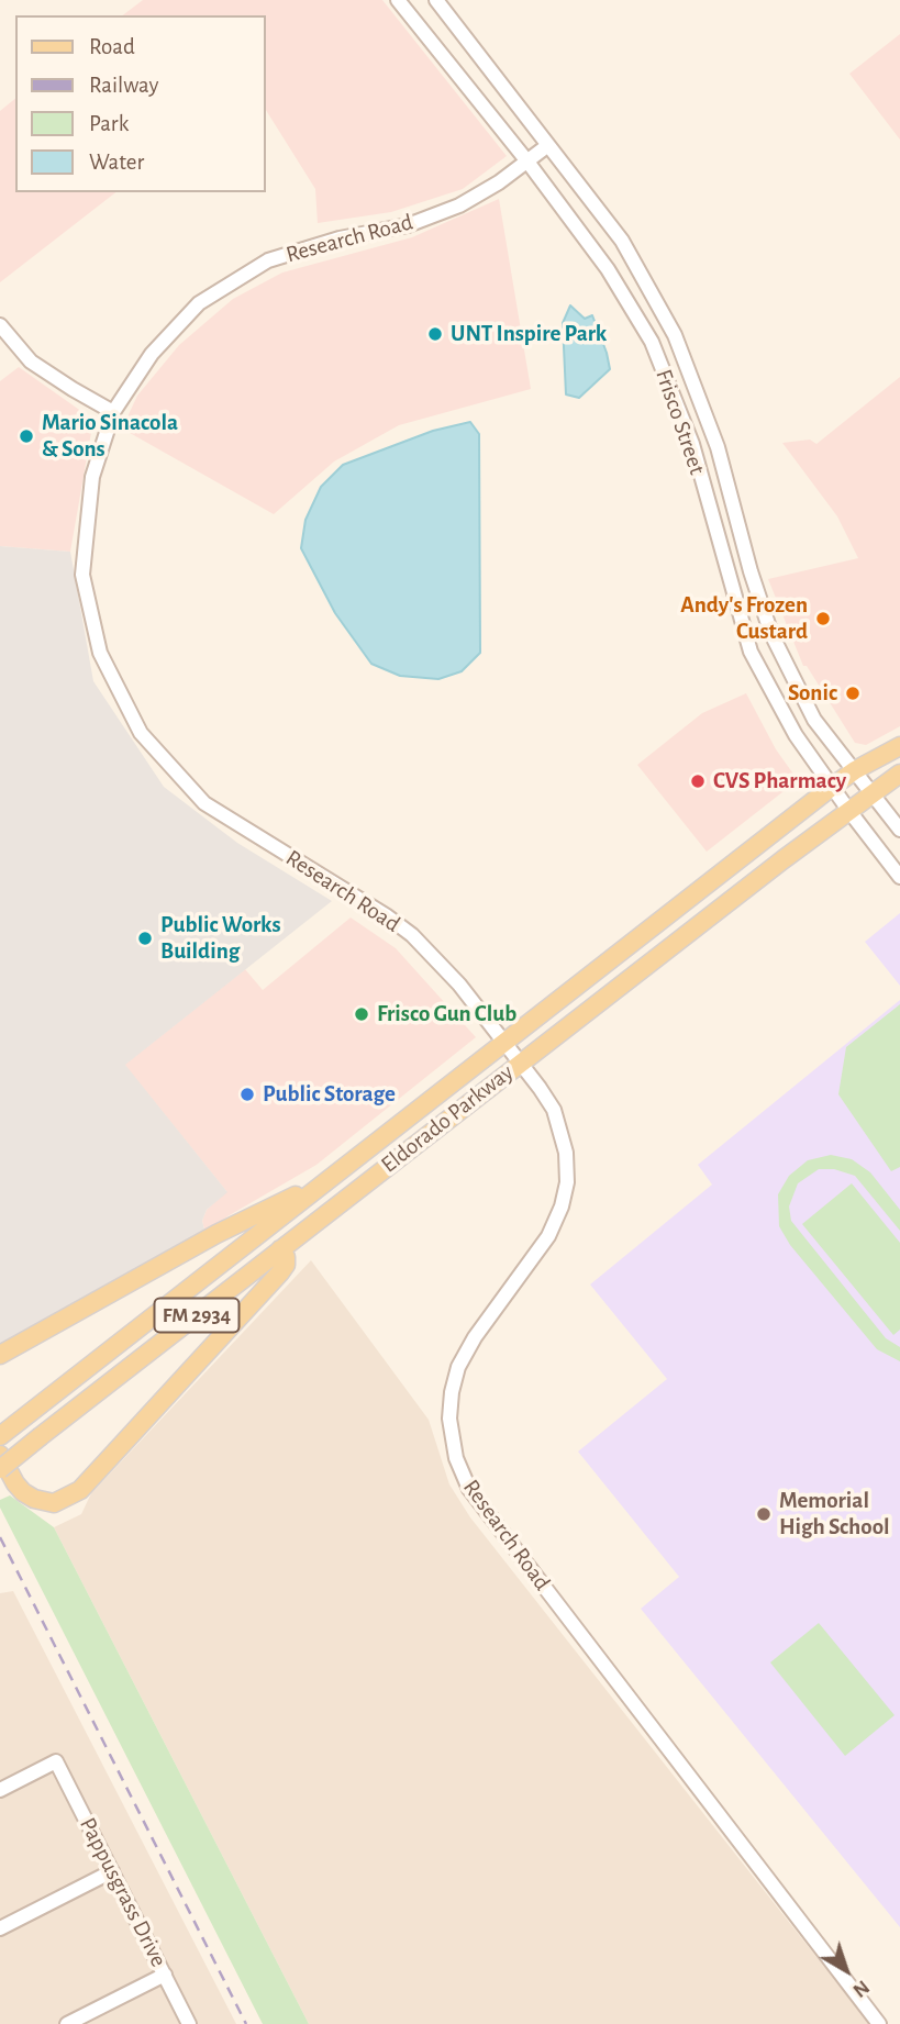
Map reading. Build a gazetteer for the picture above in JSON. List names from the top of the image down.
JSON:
{
  "streets": {
    "main road": ["Eldorado Parkway", "FM 2934"],
    "street": ["Research Road", "Frisco Street", "Pappusgrass Drive"]
  },
  "crossings": [
    ["Research Road", "Frisco Street"],
    ["Research Road", "Eldorado Parkway"],
    ["Frisco Street", "Eldorado Parkway"]
  ],
  "places": [
    "UNT Inspire Park",
    "Mario Sinacola & Sons",
    "Andy's Frozen Custard",
    "Sonic",
    "CVS Pharmacy",
    "Public Works Building",
    "Frisco Gun Club",
    "Public Storage",
    "Memorial High School"
  ],
  "legend": [
    "Road",
    "Railway",
    "Park",
    "Water"
  ],
  "north": "bottom right"
}
